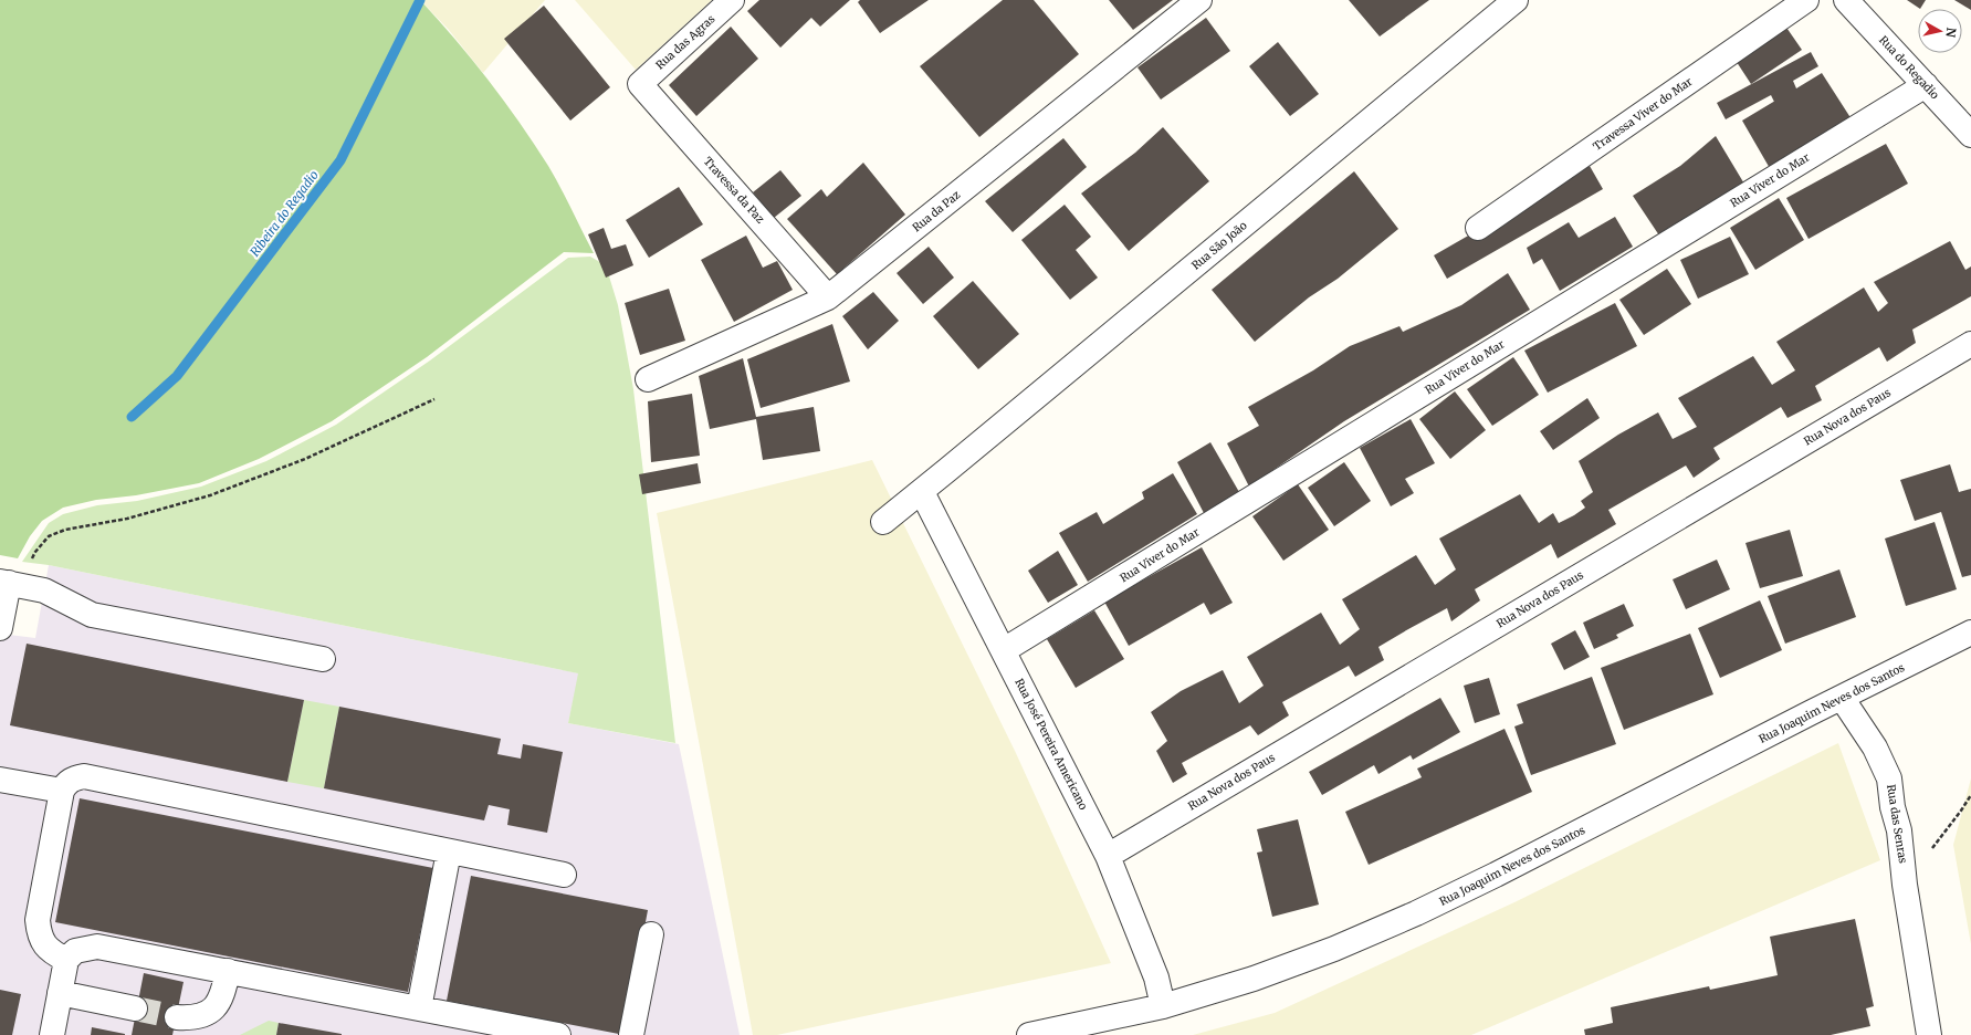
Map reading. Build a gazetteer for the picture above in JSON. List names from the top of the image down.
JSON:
{
  "streets": {
    "street": [
      "Rua das Agras",
      "Rua do Regadio",
      "Travessa Viver do Mar",
      "Rua Viver do Mar",
      "Travessa da Paz",
      "Rua da Paz",
      "Rua São João",
      "Rua Nova dos Paus",
      "Rua Joaquim Neves dos Santos",
      "Rua José Pereira Americano",
      "Rua das Senras"
    ]
  },
  "crossings": [
    ["Rua das Agras", "Travessa da Paz"],
    ["Rua do Regadio", "Rua Viver do Mar"],
    ["Rua Viver do Mar", "Rua José Pereira Americano"],
    ["Travessa da Paz", "Rua da Paz"],
    ["Rua São João", "Rua José Pereira Americano"],
    ["Rua Nova dos Paus", "Rua José Pereira Americano"],
    ["Rua Joaquim Neves dos Santos", "Rua José Pereira Americano"],
    ["Rua Joaquim Neves dos Santos", "Rua das Senras"]
  ],
  "water": ["Ribeira do Regadio"],
  "north": "right"
}
